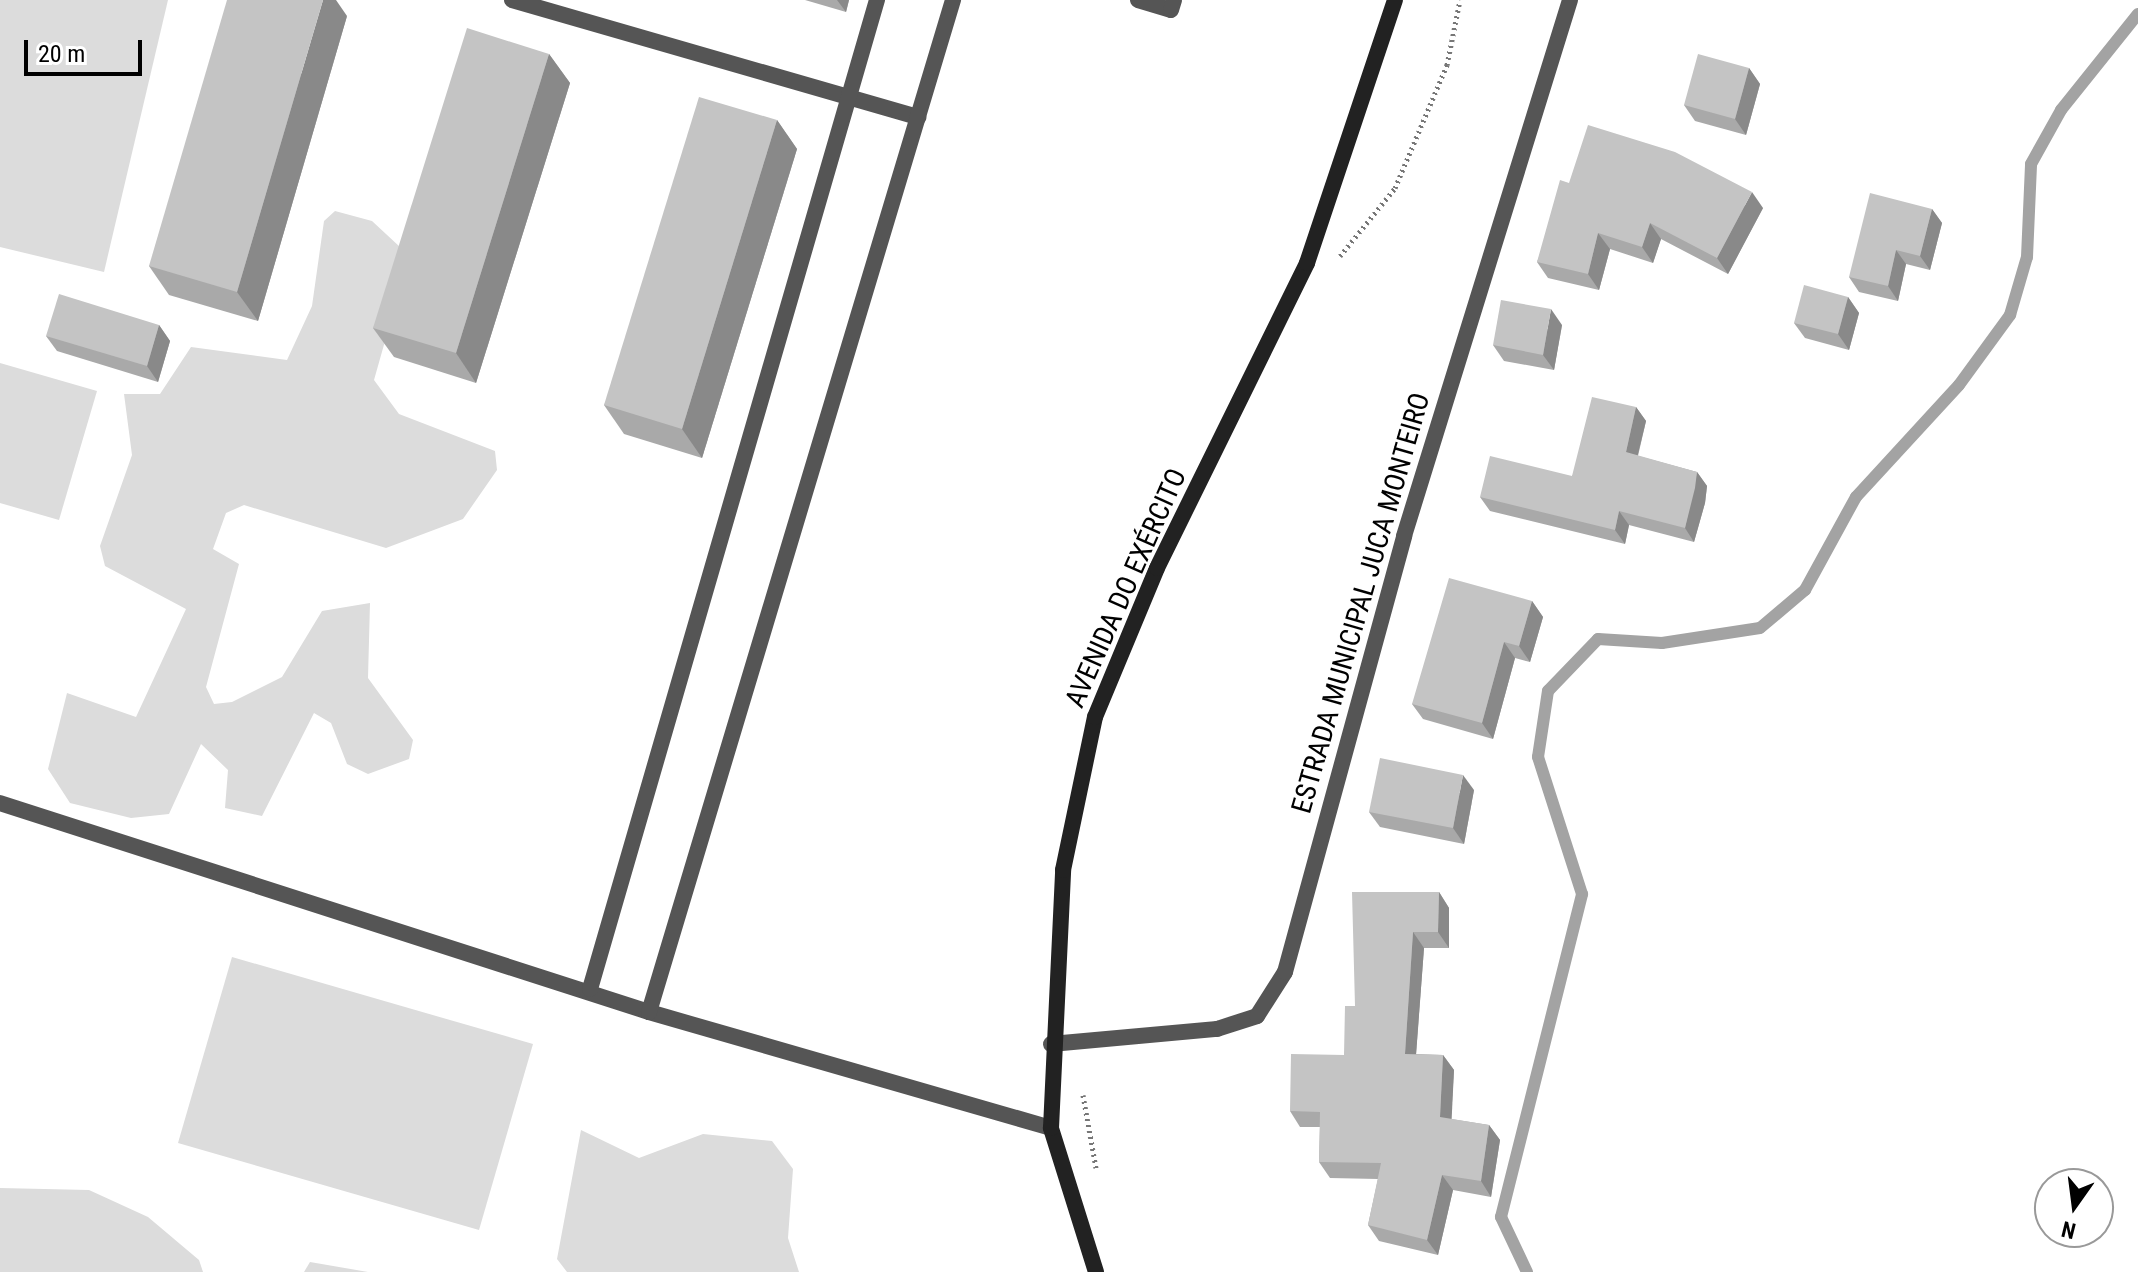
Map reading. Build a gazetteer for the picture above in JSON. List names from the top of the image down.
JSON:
{
  "streets": {
    "street": ["AVENIDA DO EXÉRCITO", "ESTRADA MUNICIPAL JUCA MONTEIRO"]
  },
  "crossings": [
    ["AVENIDA DO EXÉRCITO", "ESTRADA MUNICIPAL JUCA MONTEIRO"]
  ],
  "scale_bar": "20 m",
  "north": "bottom"
}
